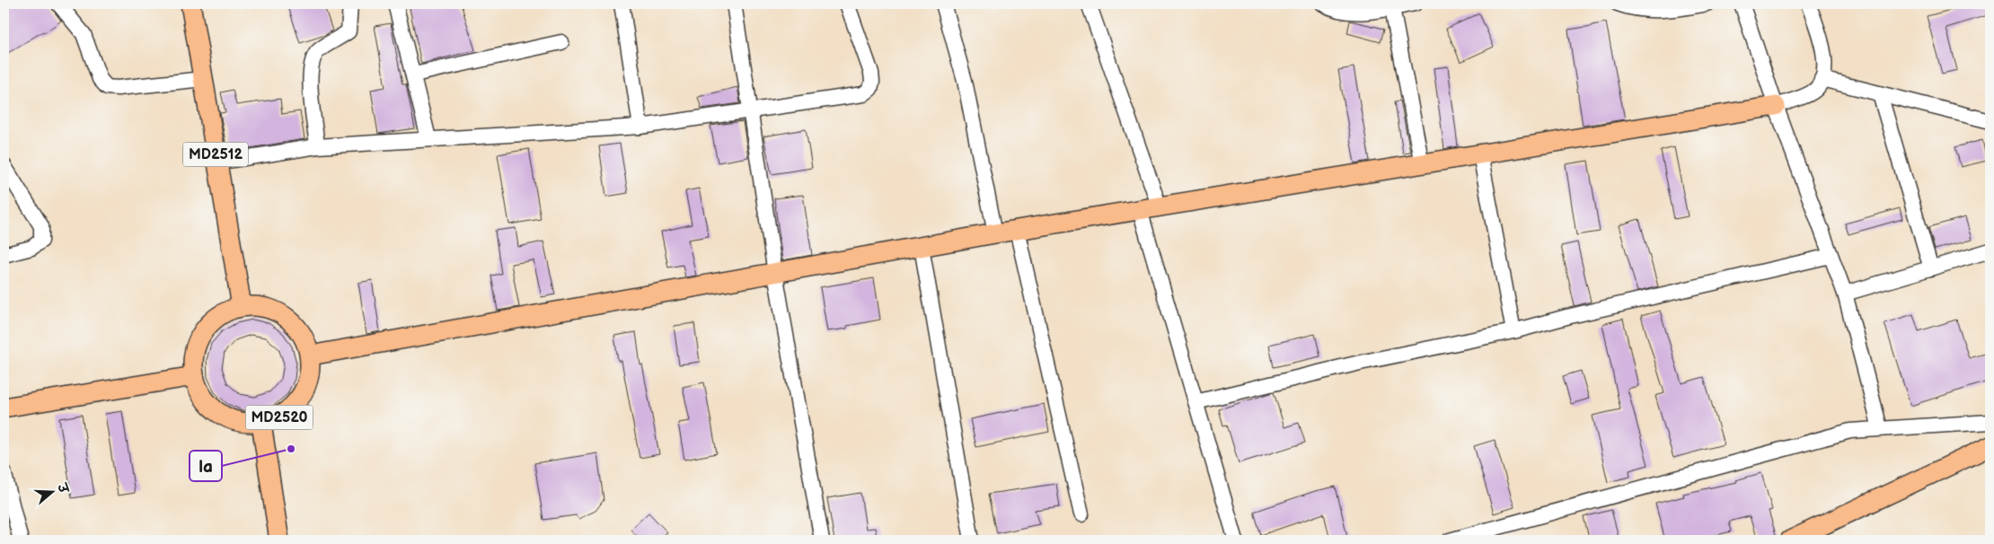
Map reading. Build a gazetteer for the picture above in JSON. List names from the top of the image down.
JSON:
{
  "streets": {
    "main road": ["MD2512", "MD2520"]
  },
  "crossings": [
    ["MD2512", "MD2520"]
  ],
  "places": ["la"],
  "north": "right"
}
